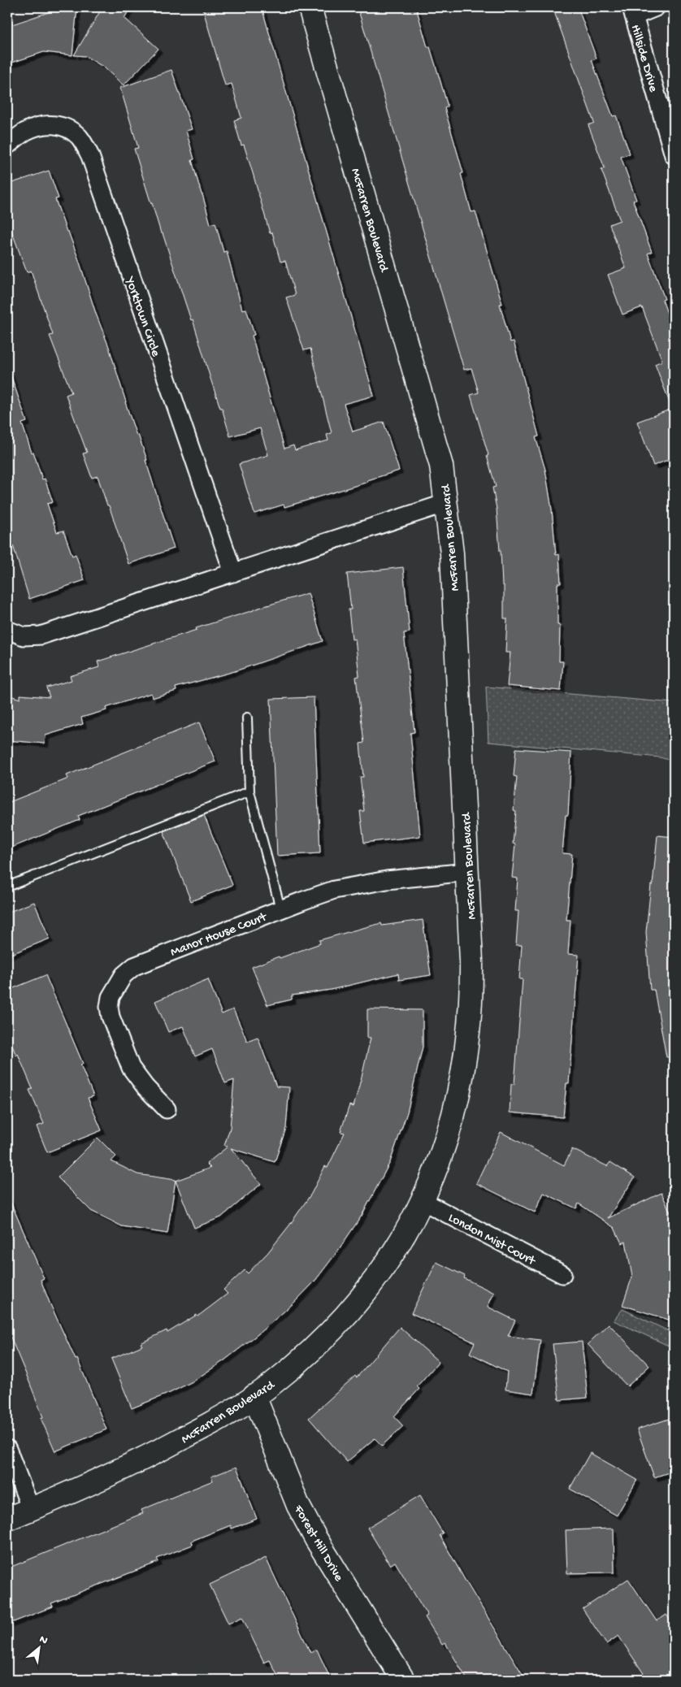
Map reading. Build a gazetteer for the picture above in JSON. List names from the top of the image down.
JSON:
{
  "streets": {
    "street": [
      "Hillside Drive",
      "McFarren Boulevard",
      "Yorktown Circle",
      "Manor House Court",
      "London Mist Court",
      "Forest Hill Drive"
    ]
  },
  "crossings": [
    ["McFarren Boulevard", "Manor House Court"],
    ["McFarren Boulevard", "London Mist Court"],
    ["McFarren Boulevard", "Forest Hill Drive"]
  ],
  "north": "top right"
}
